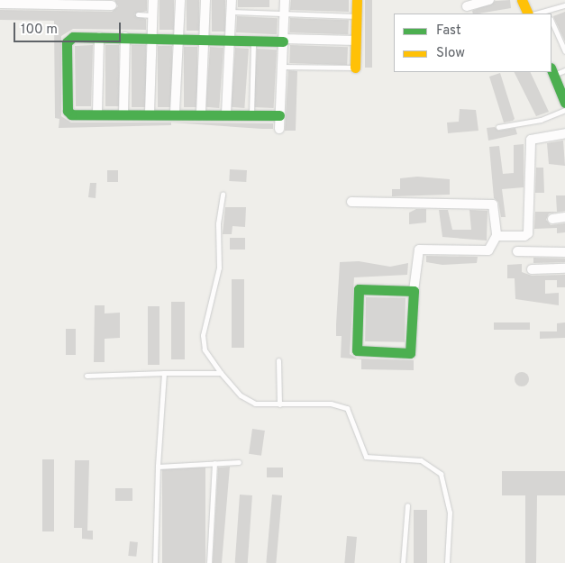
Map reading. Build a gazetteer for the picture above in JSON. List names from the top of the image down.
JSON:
{
  "legend": ["Fast", "Slow"],
  "scale_bar": "100 m"
}
